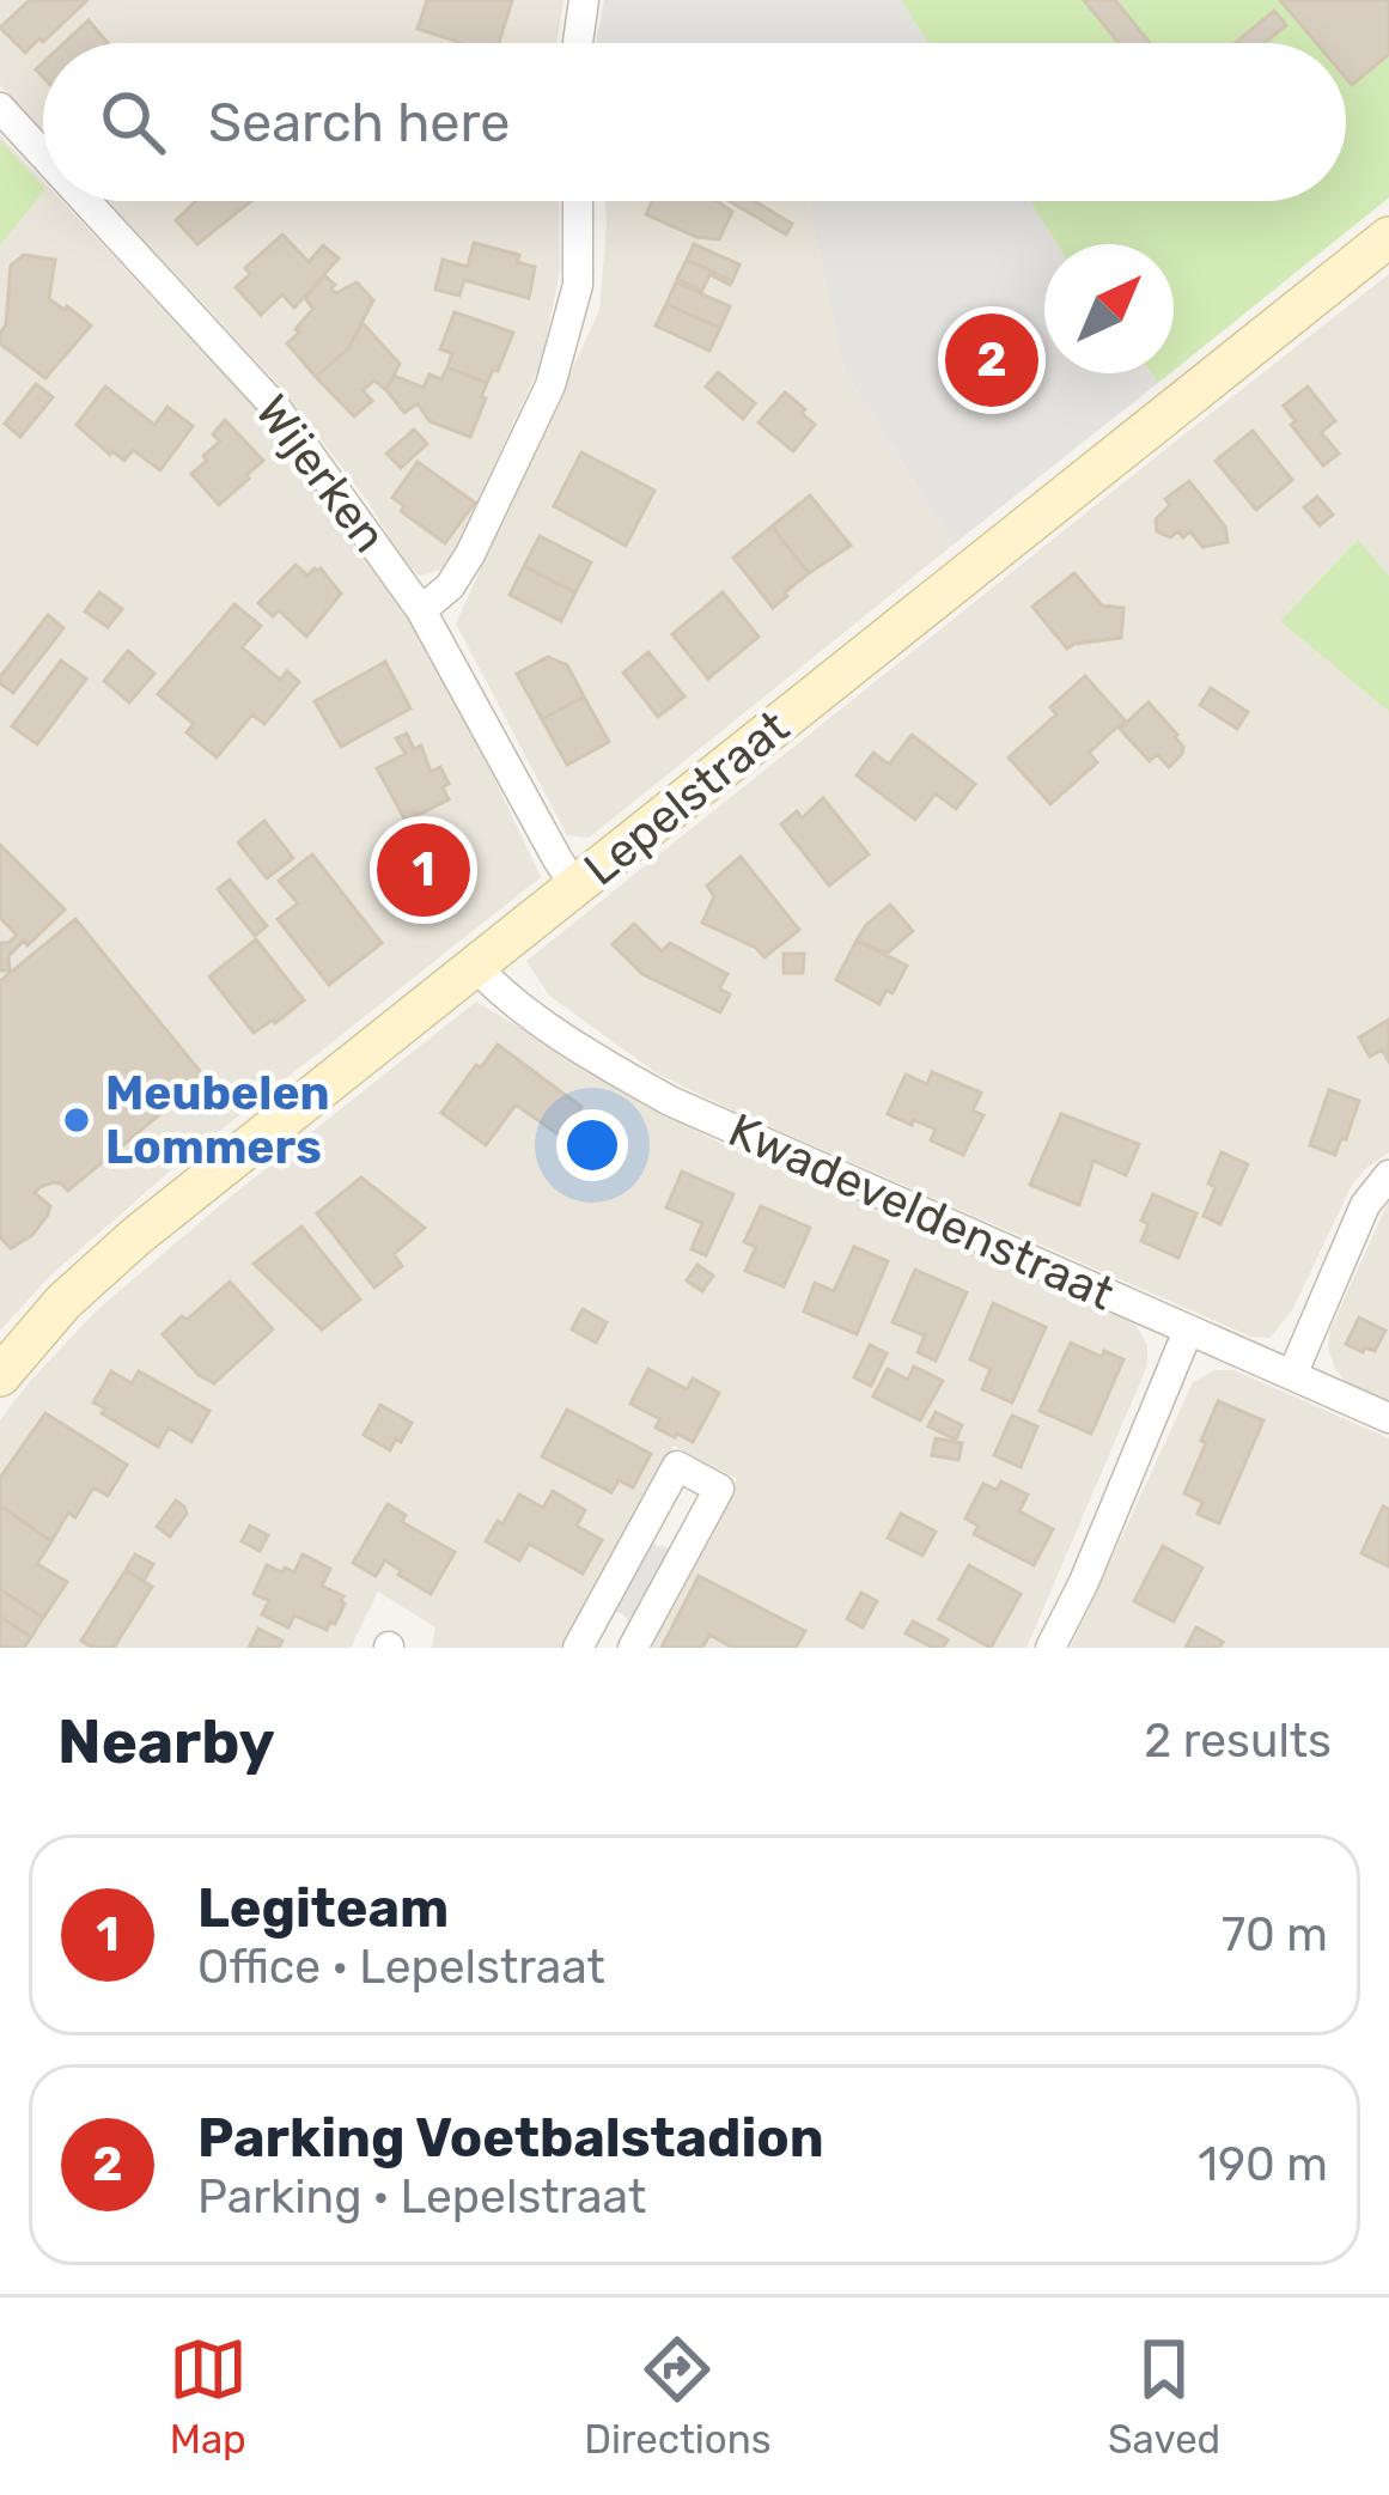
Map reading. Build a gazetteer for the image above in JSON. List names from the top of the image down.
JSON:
{
  "streets": {
    "main road": ["Lepelstraat"],
    "street": ["Wijerken", "Kwadeveldenstraat"]
  },
  "crossings": [
    ["Wijerken", "Lepelstraat"],
    ["Lepelstraat", "Kwadeveldenstraat"]
  ],
  "places": ["Meubelen Lommers"],
  "north": "top right",
  "page": {
    "search": "Search here",
    "pins": ["2", "1"],
    "heading": ["Nearby", "2 results"],
    "list": [
      {
        "mark": "1",
        "name": "Legiteam",
        "note": "Office · Lepelstraat",
        "value": "70 m"
      },
      {
        "mark": "2",
        "name": "Parking Voetbalstadion",
        "note": "Parking · Lepelstraat",
        "value": "190 m"
      }
    ],
    "nav": ["Map", "Directions", "Saved"]
  }
}
